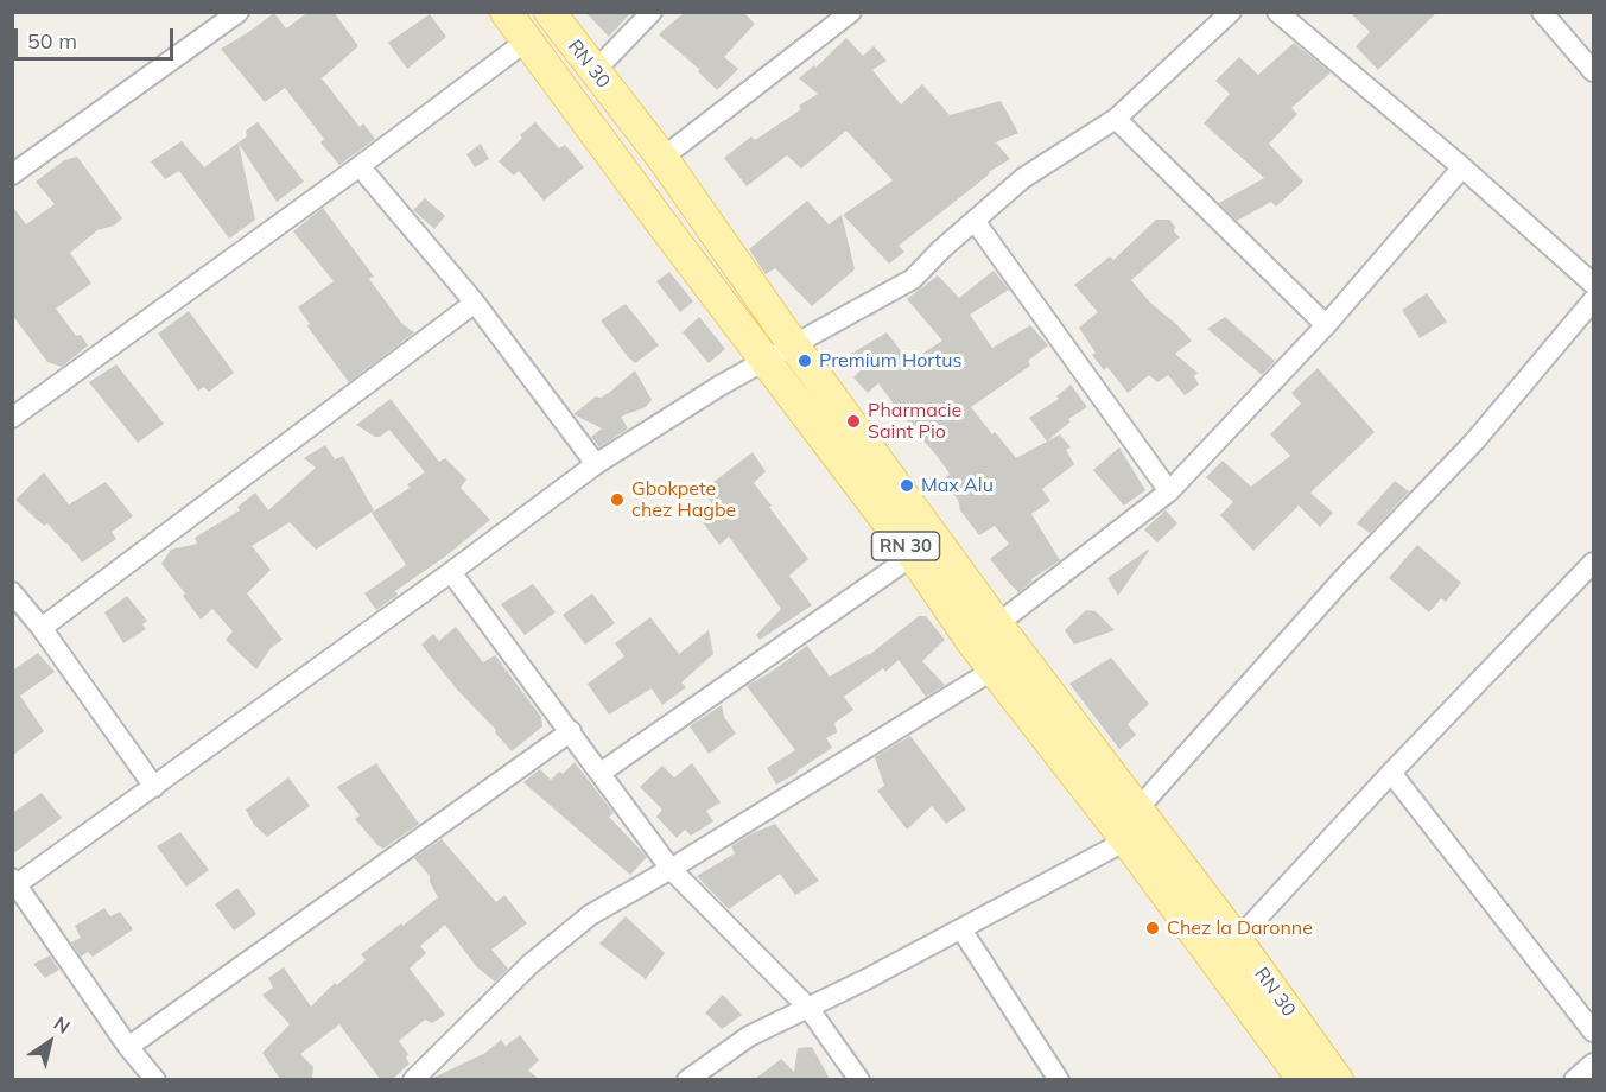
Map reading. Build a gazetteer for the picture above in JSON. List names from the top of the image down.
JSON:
{
  "streets": {
    "main road": ["RN 30"]
  },
  "places": [
    "Premium Hortus",
    "Pharmacie Saint Pio",
    "Max Alu",
    "Gbokpete chez Hagbe",
    "Chez la Daronne"
  ],
  "scale_bar": "50 m",
  "north": "top right"
}
